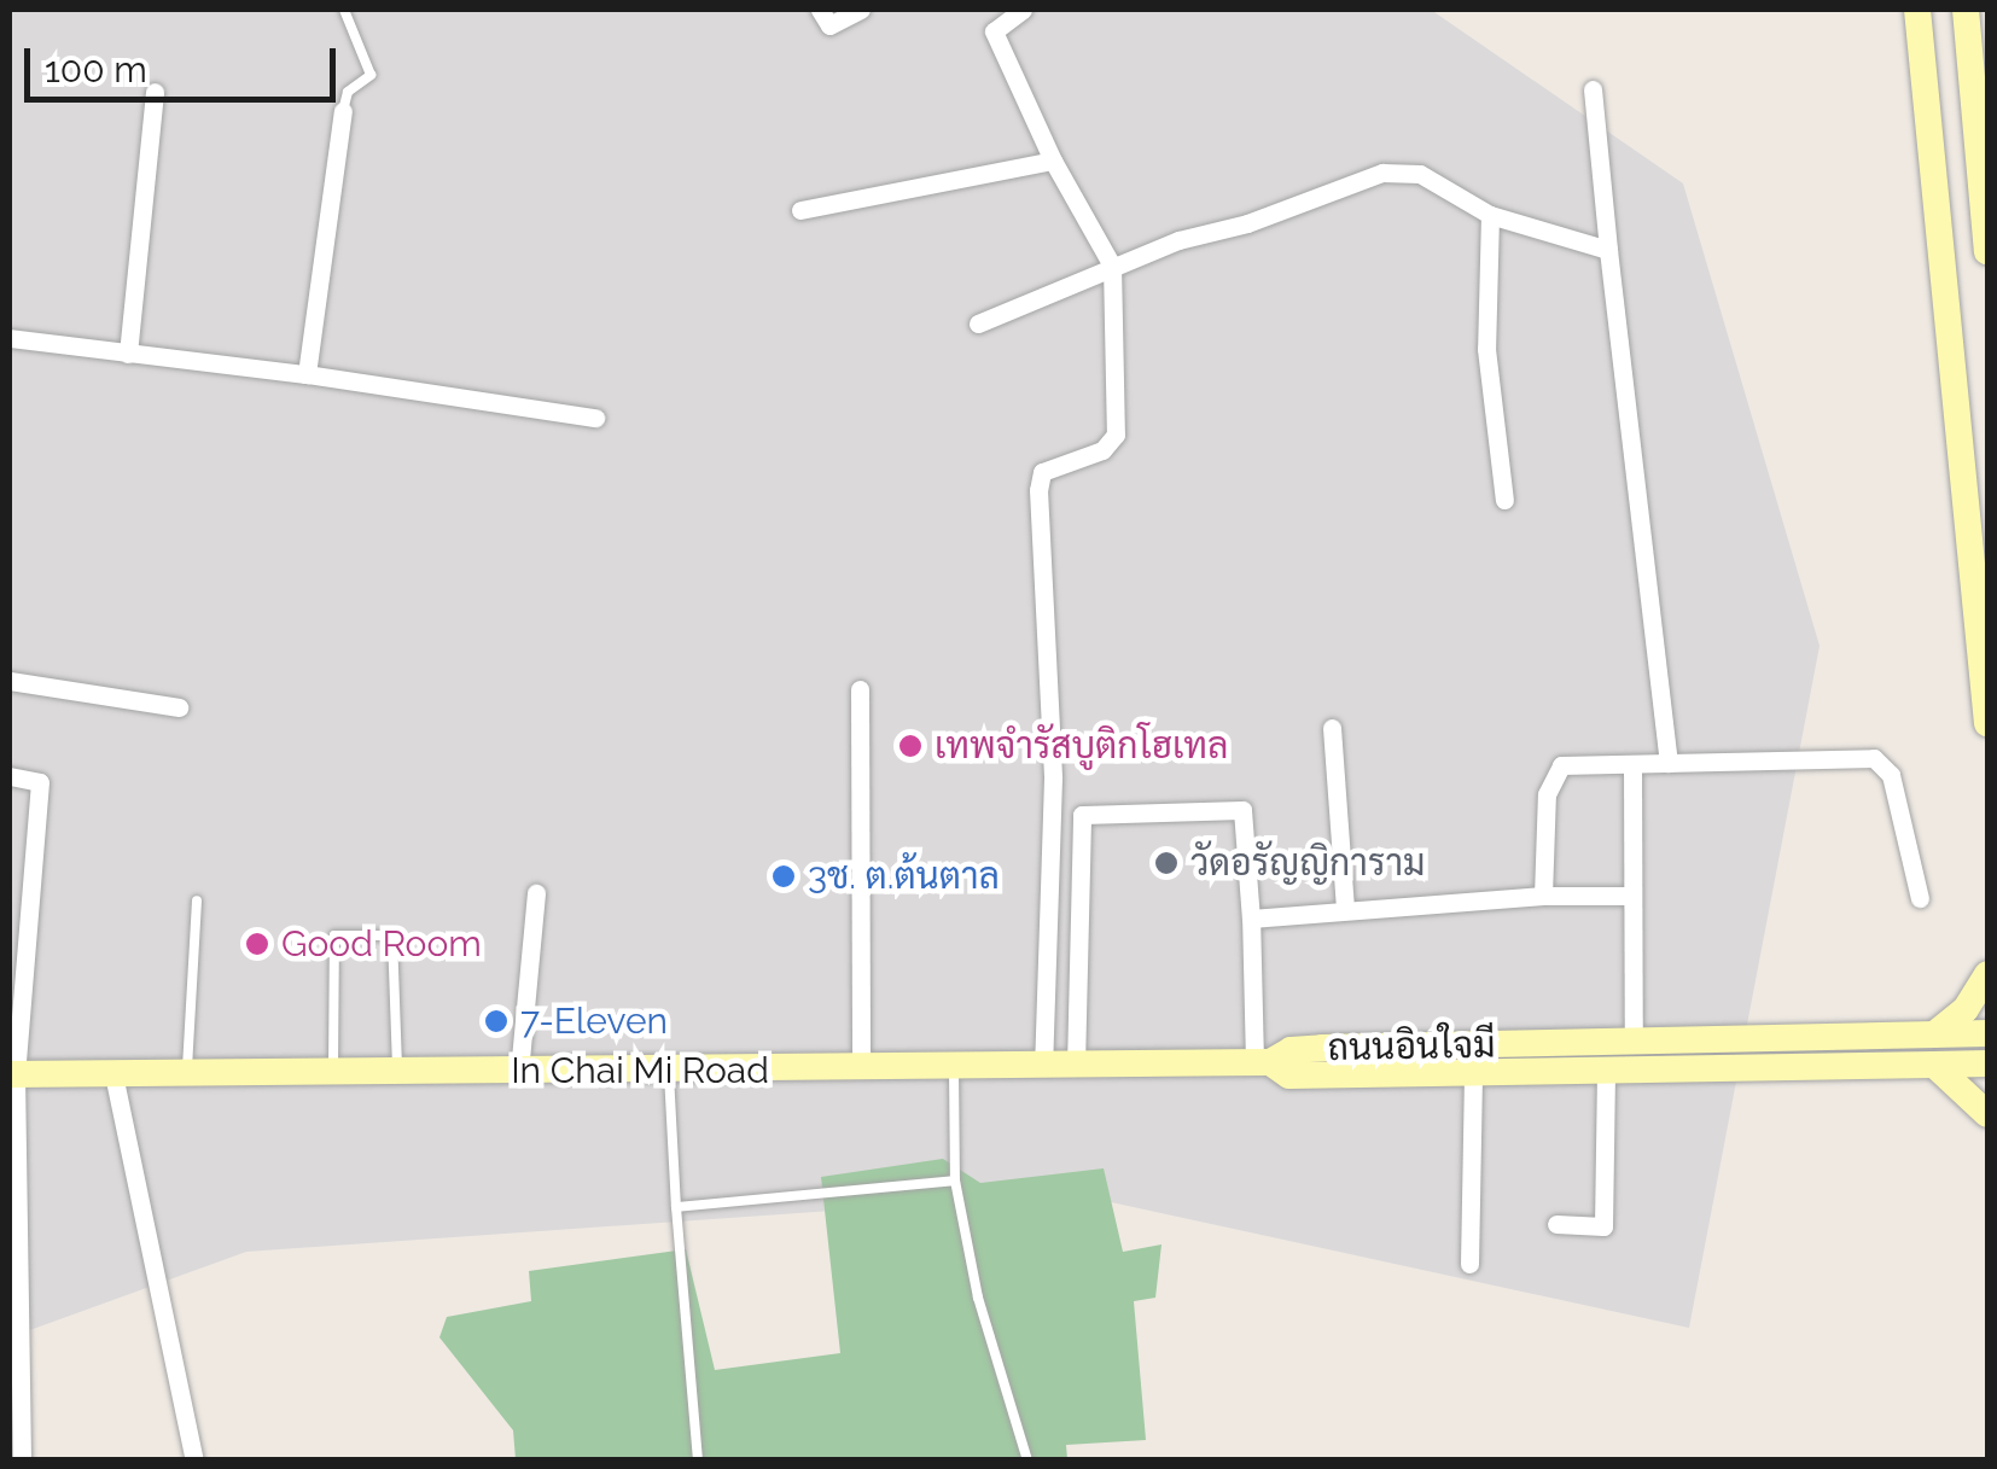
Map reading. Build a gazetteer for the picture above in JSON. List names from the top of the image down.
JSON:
{
  "streets": {
    "main road": ["ถนนอินใจมี", "In Chai Mi Road"]
  },
  "crossings": [
    ["ถนนอินใจมี", "In Chai Mi Road"]
  ],
  "places": [
    "เทพจำรัสบูติกโฮเทล",
    "วัดอรัญญิการาม",
    "3ช. ต.ต้นตาล",
    "Good Room",
    "7-Eleven"
  ],
  "scale_bar": "100 m"
}
